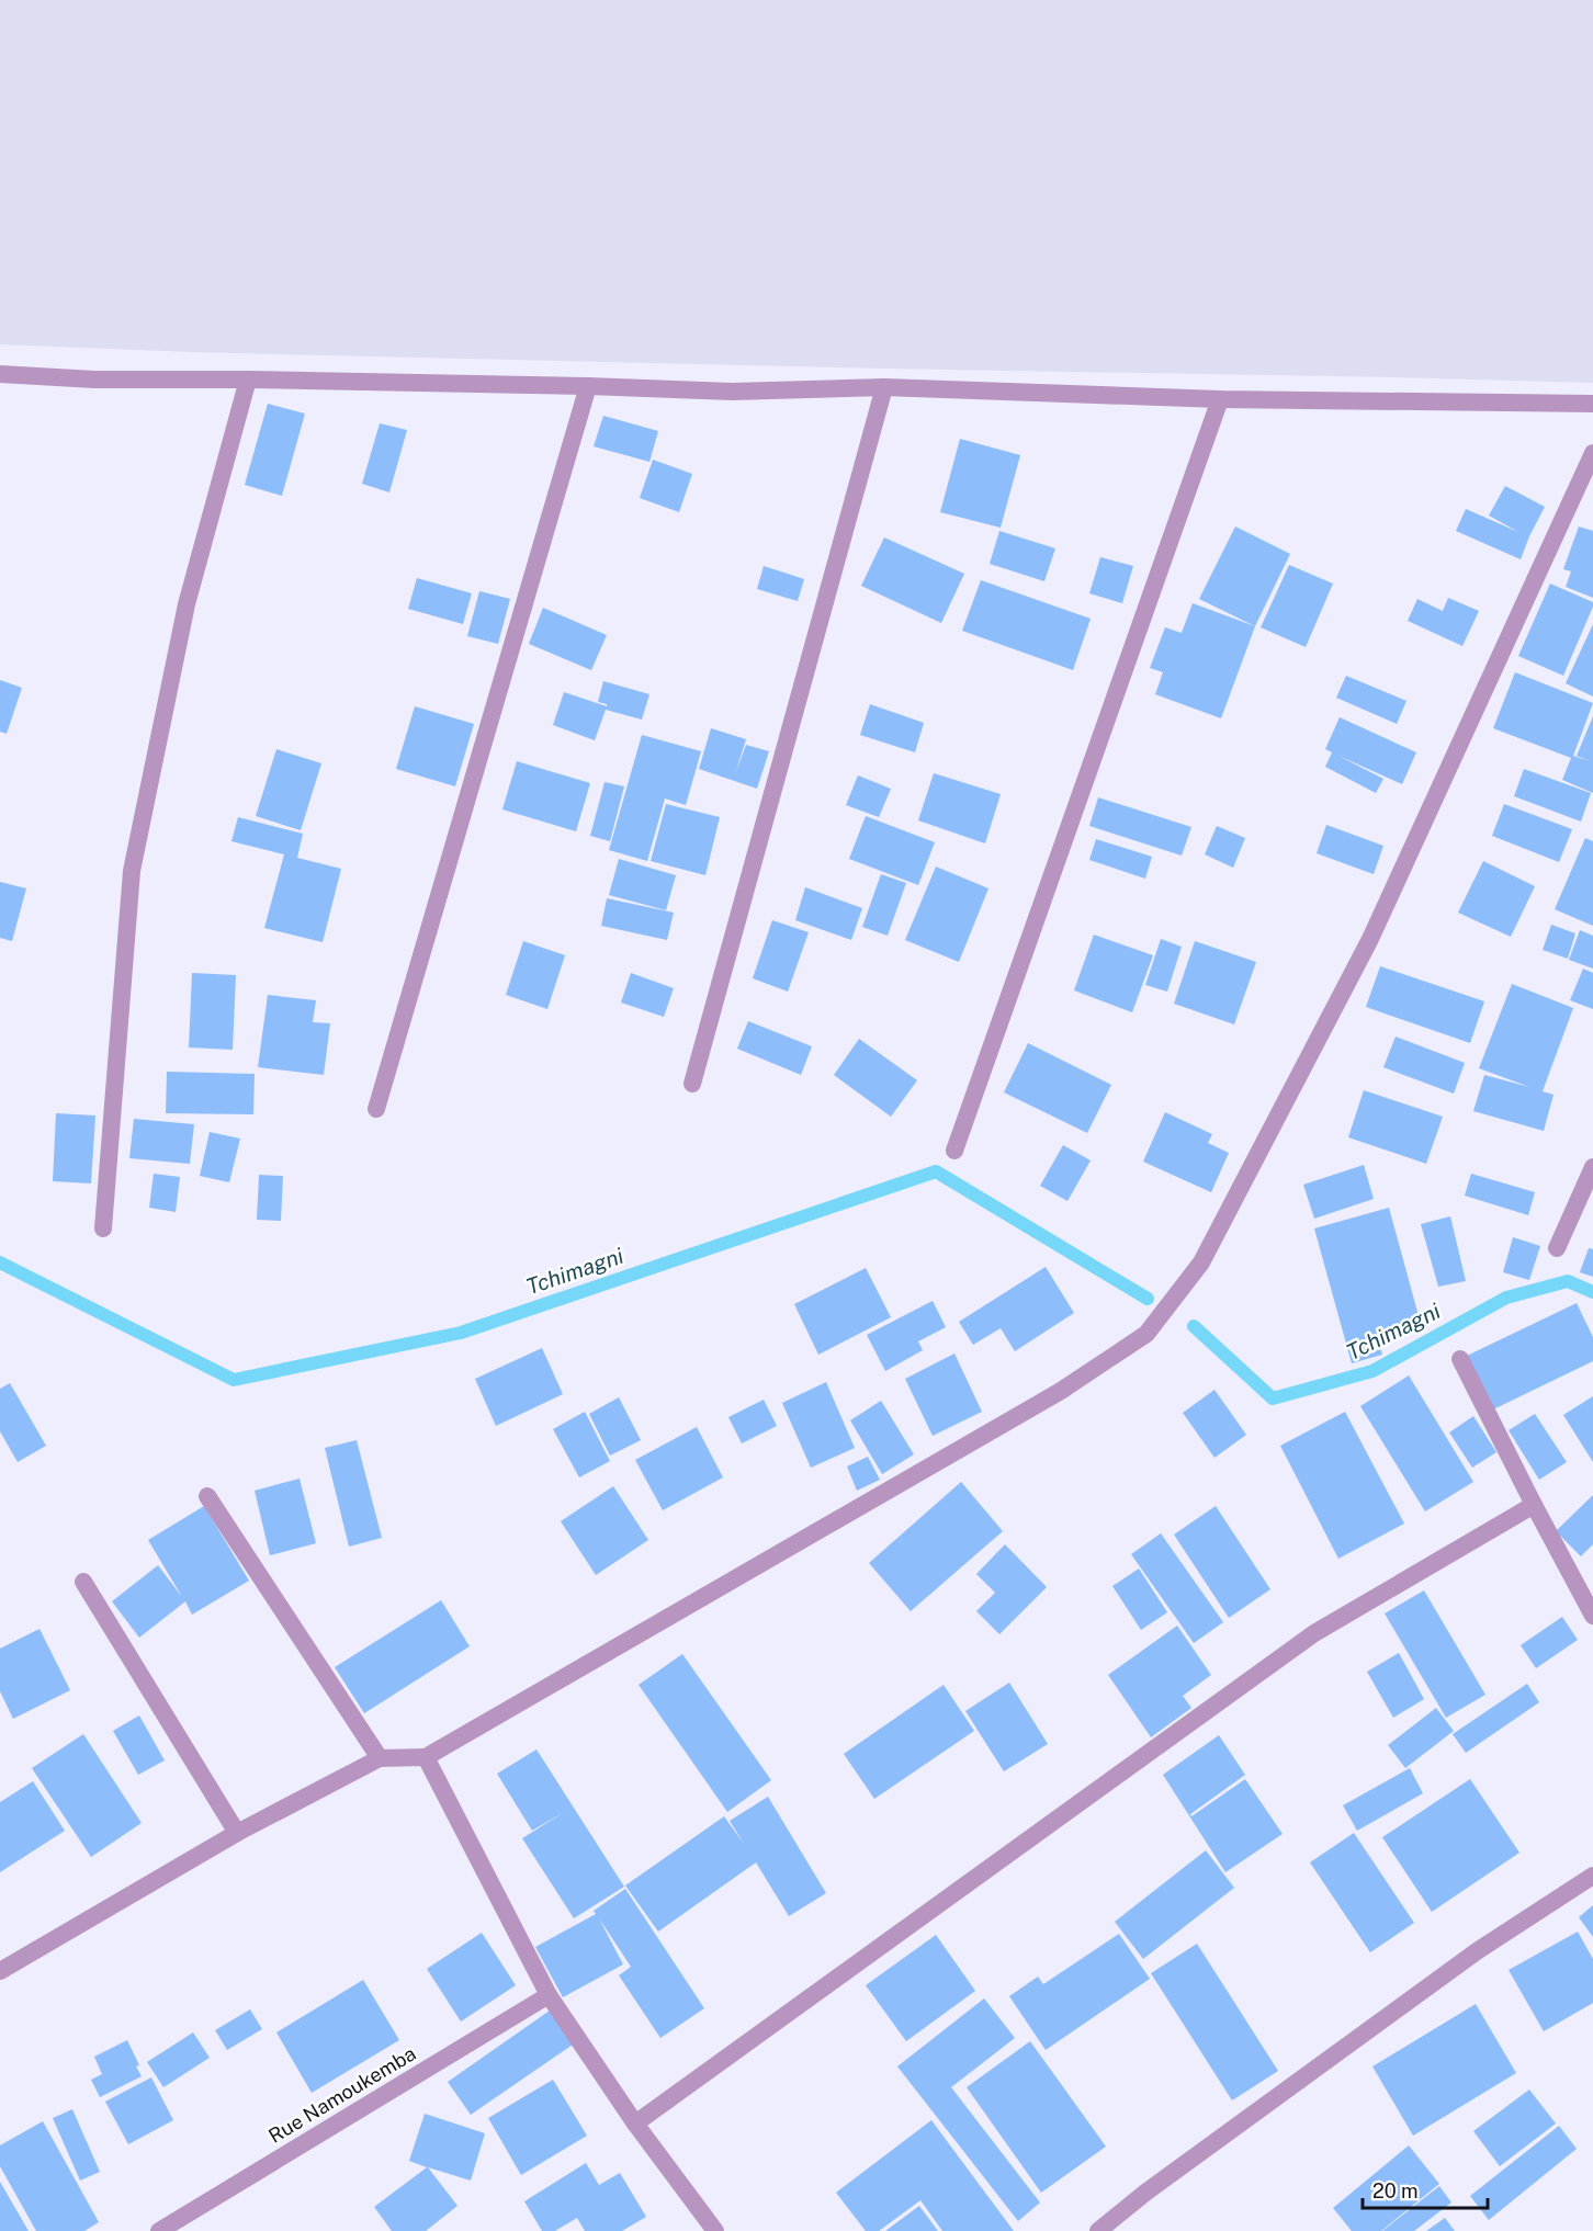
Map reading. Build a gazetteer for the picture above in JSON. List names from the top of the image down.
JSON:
{
  "streets": {
    "street": ["Rue Namoukemba"]
  },
  "water": ["Tchimagni"],
  "scale_bar": "20 m"
}
